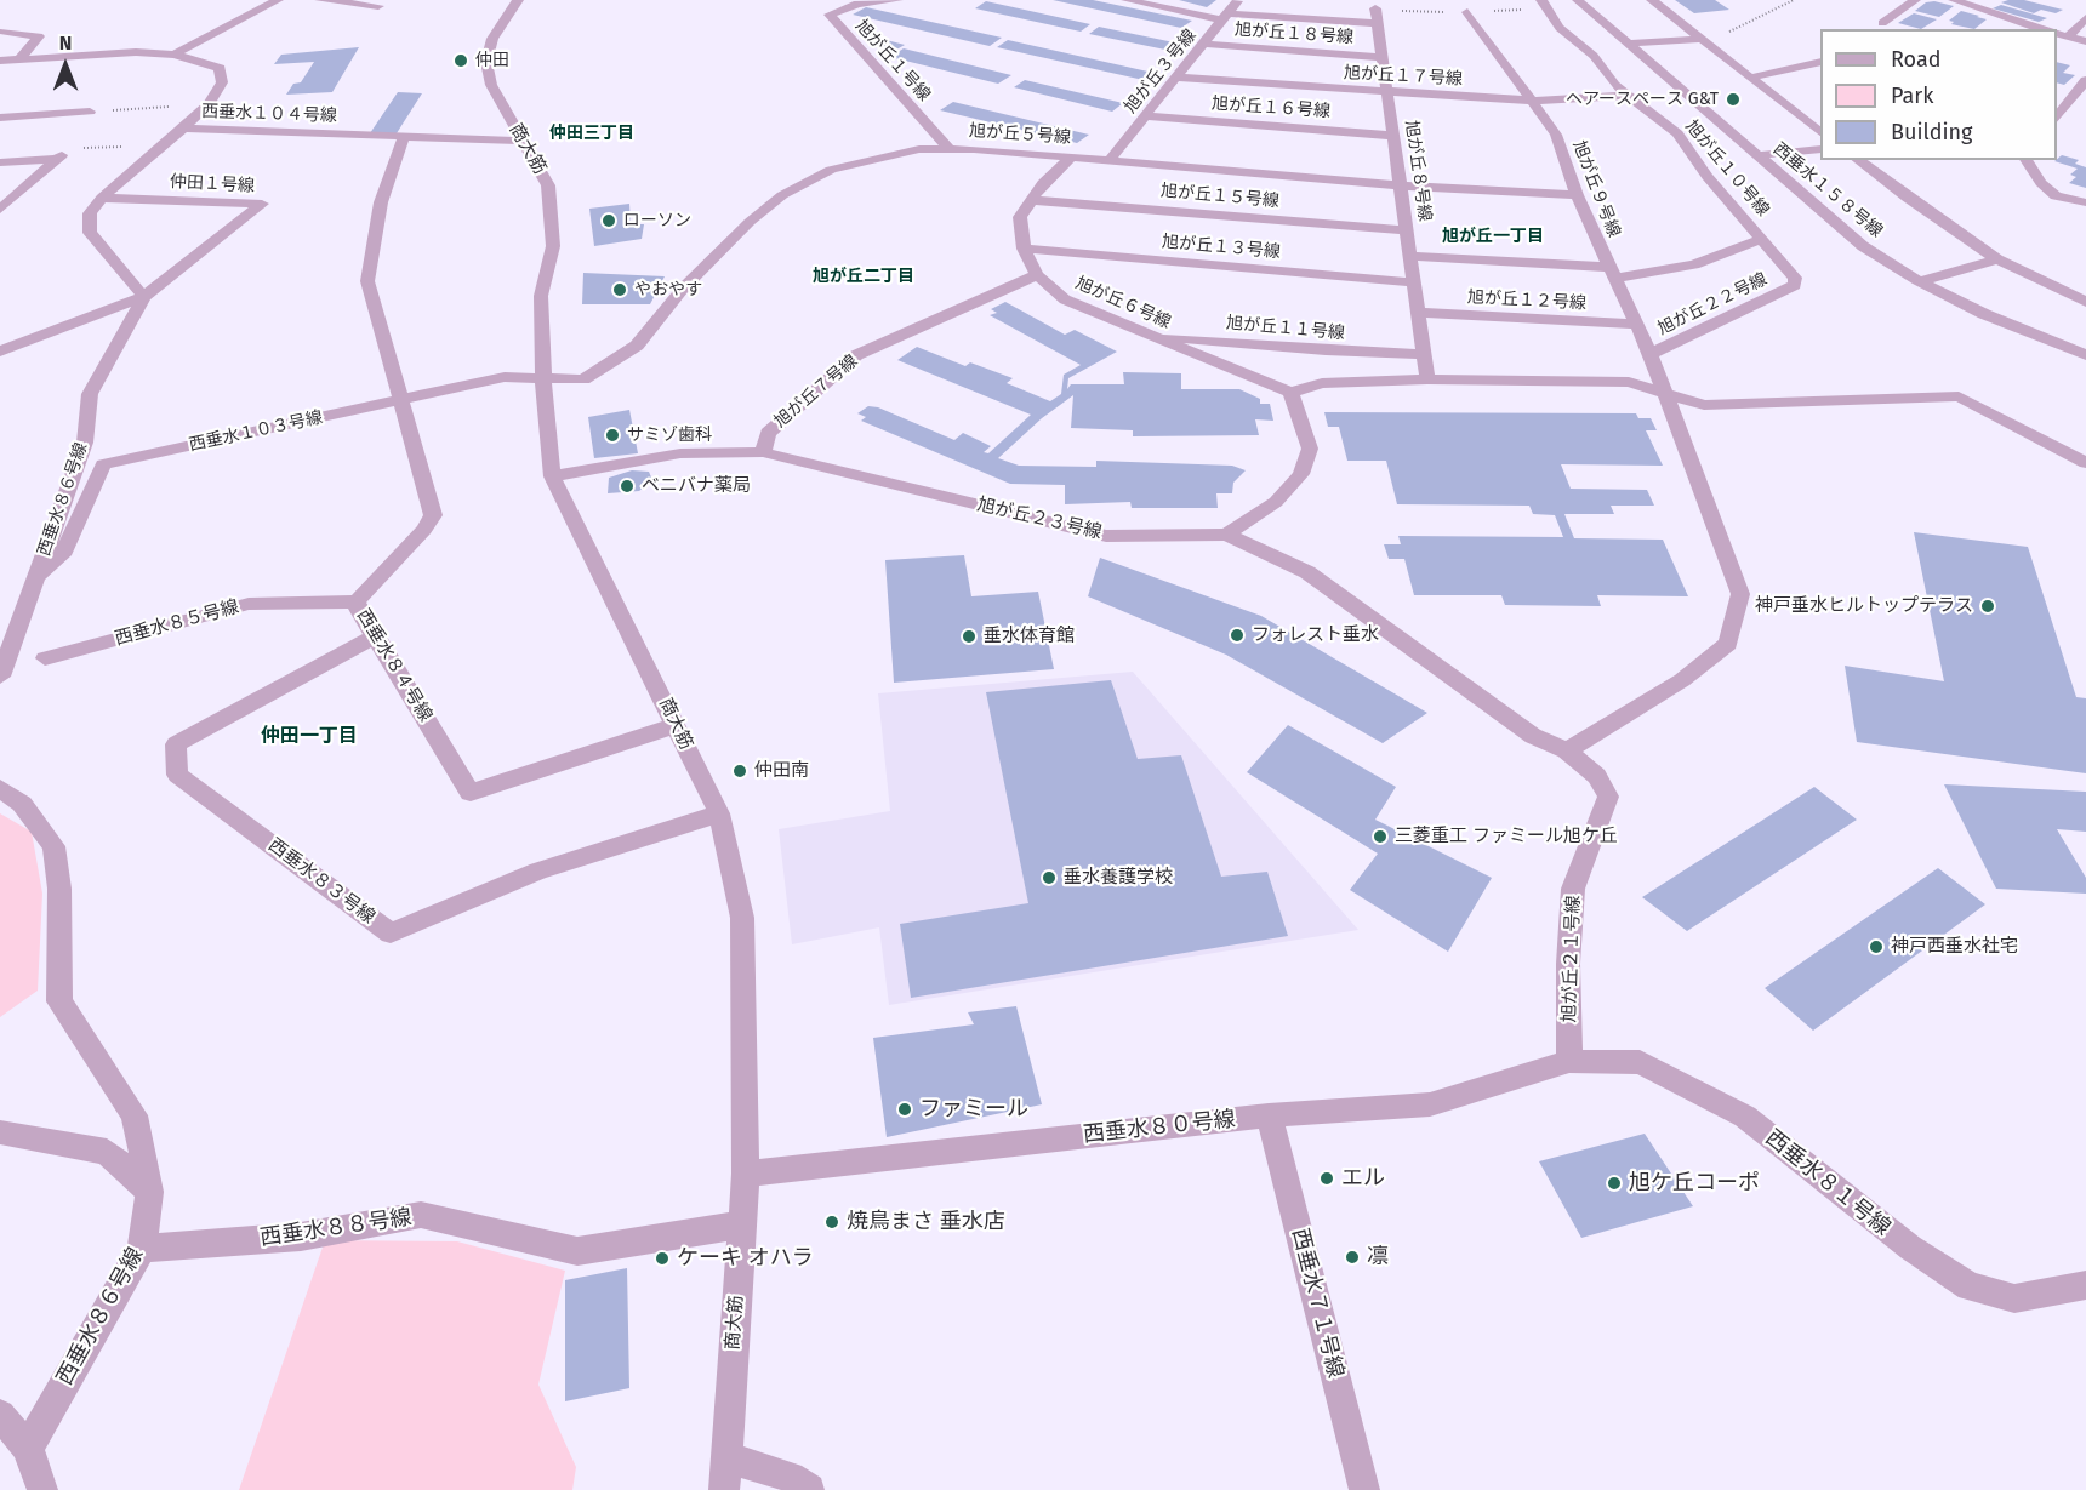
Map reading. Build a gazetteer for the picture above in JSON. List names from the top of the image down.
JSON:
{
  "streets": {
    "street": [
      "旭が丘１８号線",
      "旭が丘１号線",
      "旭が丘３号線",
      "旭が丘１７号線",
      "旭が丘１６号線",
      "西垂水１０４号線",
      "旭が丘５号線",
      "商大筋",
      "旭が丘１０号線",
      "旭が丘８号線",
      "仲田１号線",
      "旭が丘９号線",
      "西垂水１５８号線",
      "旭が丘１５号線",
      "旭が丘１３号線",
      "旭が丘１２号線",
      "旭が丘６号線",
      "旭が丘２２号線",
      "旭が丘１１号線",
      "旭が丘７号線",
      "西垂水１０３号線",
      "西垂水８６号線",
      "旭が丘２３号線",
      "西垂水８５号線",
      "西垂水８４号線",
      "西垂水８３号線",
      "旭が丘２１号線",
      "西垂水８０号線",
      "西垂水８１号線",
      "西垂水８８号線",
      "西垂水７１号線"
    ]
  },
  "crossings": [
    ["旭が丘１８号線", "旭が丘３号線"],
    ["旭が丘１８号線", "旭が丘８号線"],
    ["旭が丘１号線", "旭が丘５号線"],
    ["旭が丘３号線", "旭が丘１７号線"],
    ["旭が丘３号線", "旭が丘１６号線"],
    ["旭が丘３号線", "旭が丘５号線"],
    ["旭が丘１７号線", "旭が丘１０号線"],
    ["旭が丘１７号線", "旭が丘８号線"],
    ["旭が丘１７号線", "旭が丘９号線"],
    ["旭が丘１６号線", "旭が丘８号線"],
    ["西垂水１０４号線", "商大筋"],
    ["西垂水１０４号線", "西垂水８４号線"],
    ["旭が丘５号線", "商大筋"],
    ["旭が丘５号線", "旭が丘８号線"],
    ["旭が丘５号線", "旭が丘９号線"],
    ["旭が丘５号線", "西垂水１０３号線"],
    ["商大筋", "西垂水１０３号線"],
    ["商大筋", "西垂水８４号線"],
    ["商大筋", "西垂水８３号線"],
    ["商大筋", "西垂水８０号線"],
    ["商大筋", "西垂水８８号線"],
    ["旭が丘１０号線", "旭が丘２２号線"],
    ["旭が丘８号線", "旭が丘１５号線"],
    ["旭が丘８号線", "旭が丘１３号線"],
    ["旭が丘８号線", "旭が丘１２号線"],
    ["旭が丘８号線", "旭が丘１１号線"],
    ["仲田１号線", "西垂水８６号線"],
    ["旭が丘９号線", "旭が丘１２号線"],
    ["旭が丘９号線", "旭が丘２２号線"],
    ["旭が丘９号線", "旭が丘２１号線"],
    ["旭が丘１５号線", "旭が丘６号線"],
    ["旭が丘１３号線", "旭が丘６号線"],
    ["旭が丘６号線", "旭が丘１１号線"],
    ["旭が丘６号線", "旭が丘７号線"],
    ["旭が丘７号線", "旭が丘２３号線"],
    ["西垂水１０３号線", "西垂水８６号線"],
    ["西垂水１０３号線", "西垂水８４号線"],
    ["西垂水８６号線", "西垂水８８号線"],
    ["旭が丘２３号線", "旭が丘２１号線"],
    ["西垂水８５号線", "西垂水８４号線"],
    ["西垂水８４号線", "西垂水８３号線"],
    ["旭が丘２１号線", "西垂水８０号線"],
    ["旭が丘２１号線", "西垂水８１号線"],
    ["西垂水８０号線", "西垂水８１号線"],
    ["西垂水８０号線", "西垂水７１号線"]
  ],
  "districts": [
    "仲田三丁目",
    "旭が丘一丁目",
    "旭が丘二丁目",
    "仲田一丁目"
  ],
  "places": [
    "仲田",
    "ヘアースペース G&T",
    "ローソン",
    "やおやす",
    "サミゾ歯科",
    "ベニバナ薬局",
    "神戸垂水ヒルトップテラス",
    "フォレスト垂水",
    "垂水体育館",
    "仲田南",
    "三菱重工 ファミール旭ケ丘",
    "垂水養護学校",
    "神戸西垂水社宅",
    "ファミール",
    "エル",
    "旭ケ丘コーポ",
    "焼鳥まさ 垂水店",
    "凛",
    "ケーキ オハラ"
  ],
  "legend": ["Road", "Park", "Building"],
  "north": "top"
}
